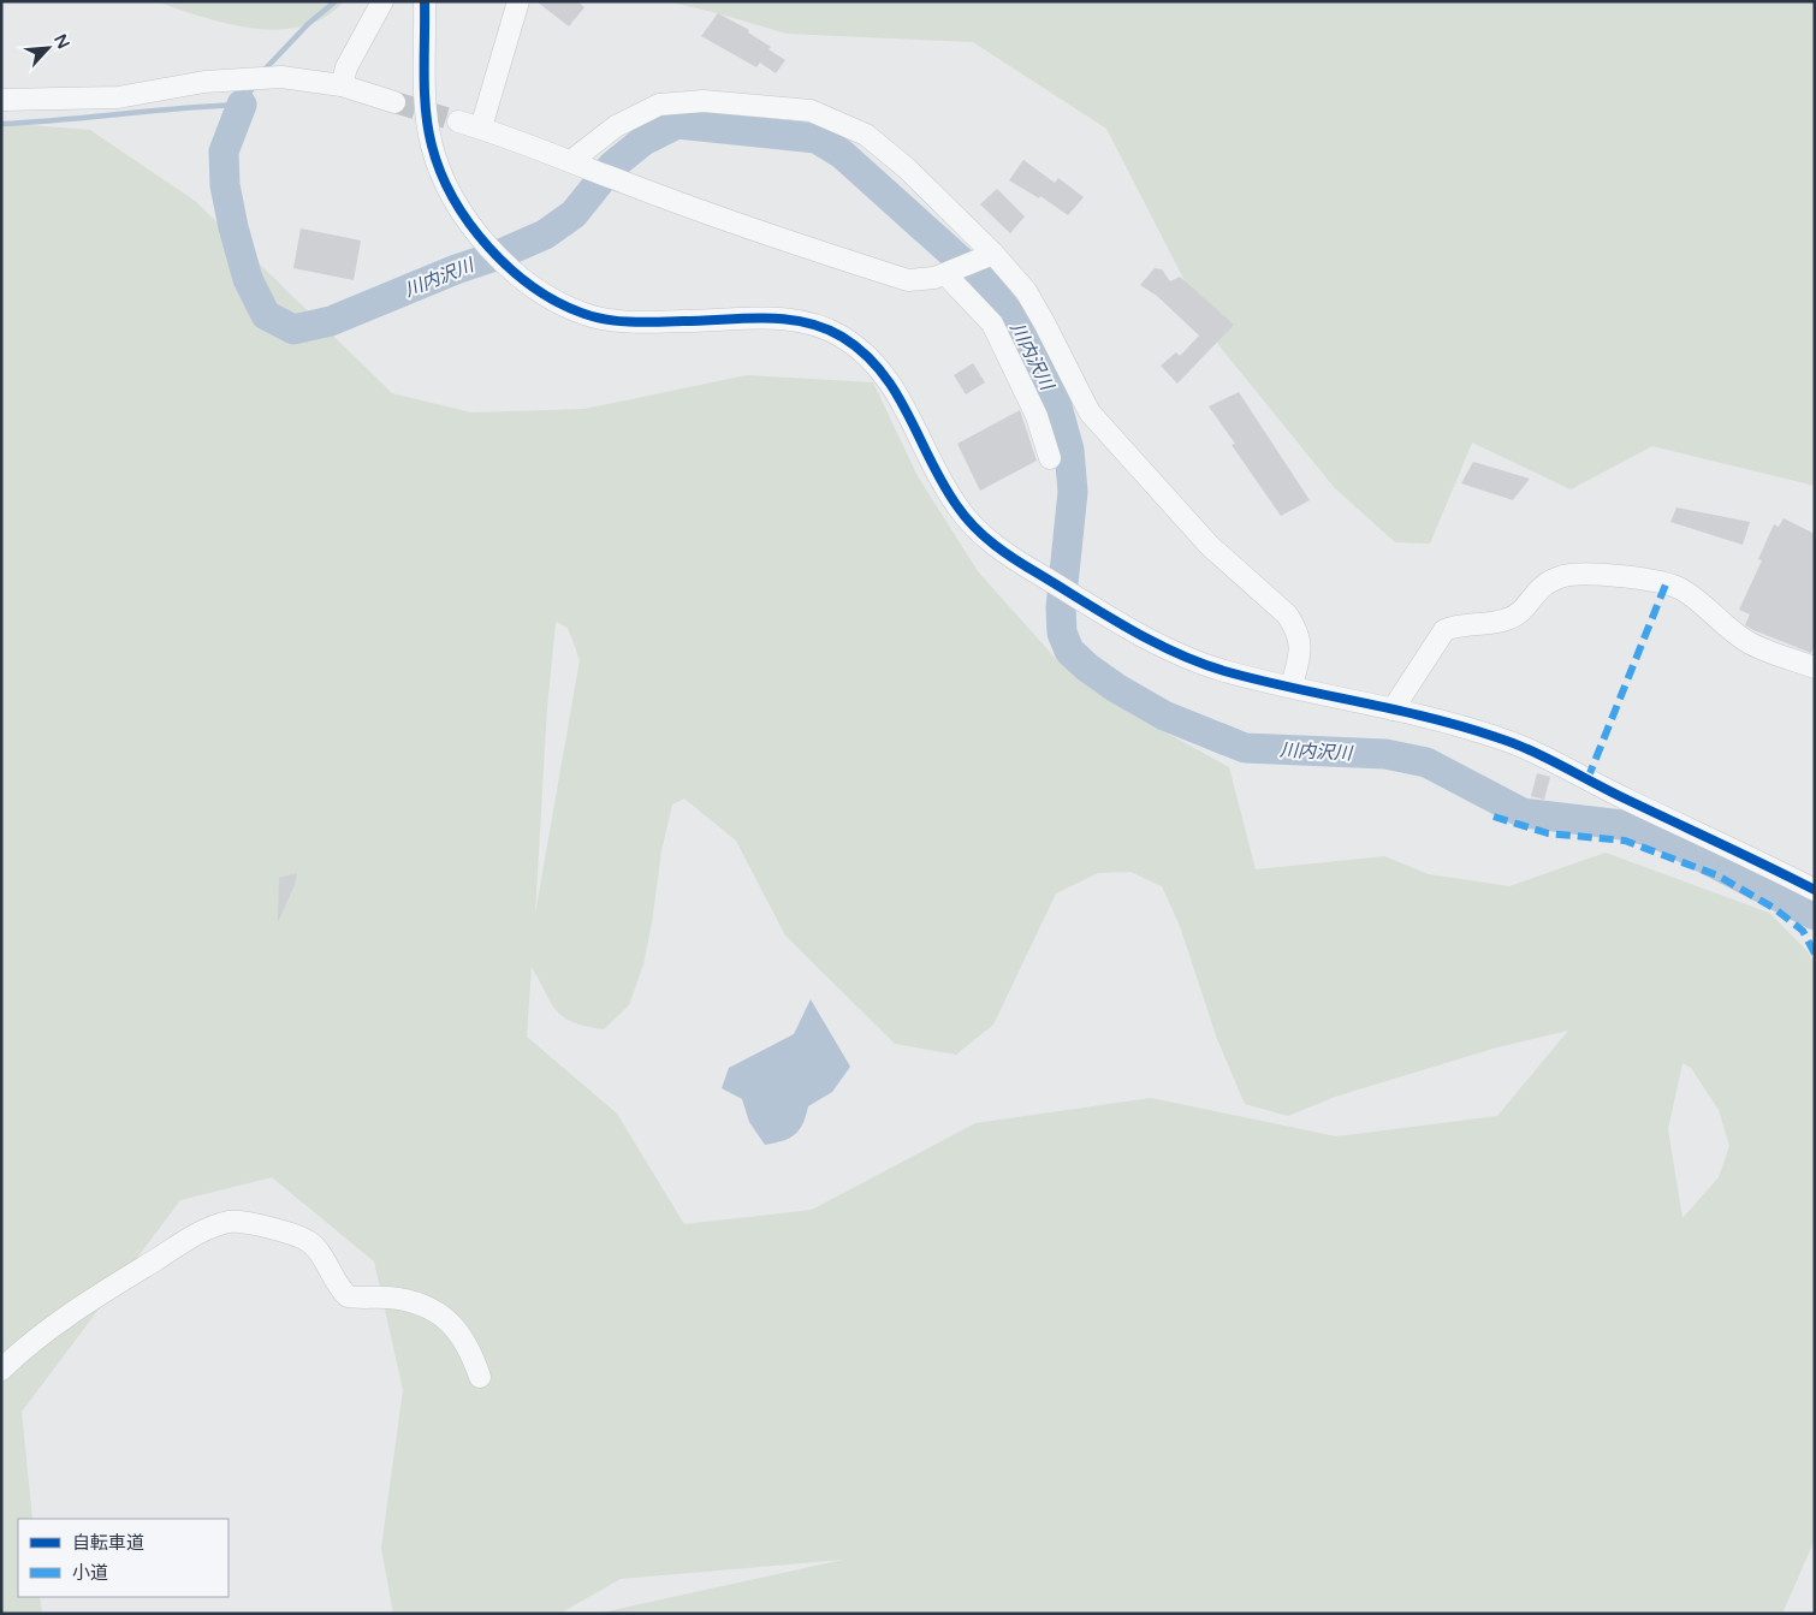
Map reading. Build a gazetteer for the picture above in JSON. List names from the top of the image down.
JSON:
{
  "water": ["川内沢川"],
  "legend": ["自転車道", "小道"],
  "north": "top right"
}
